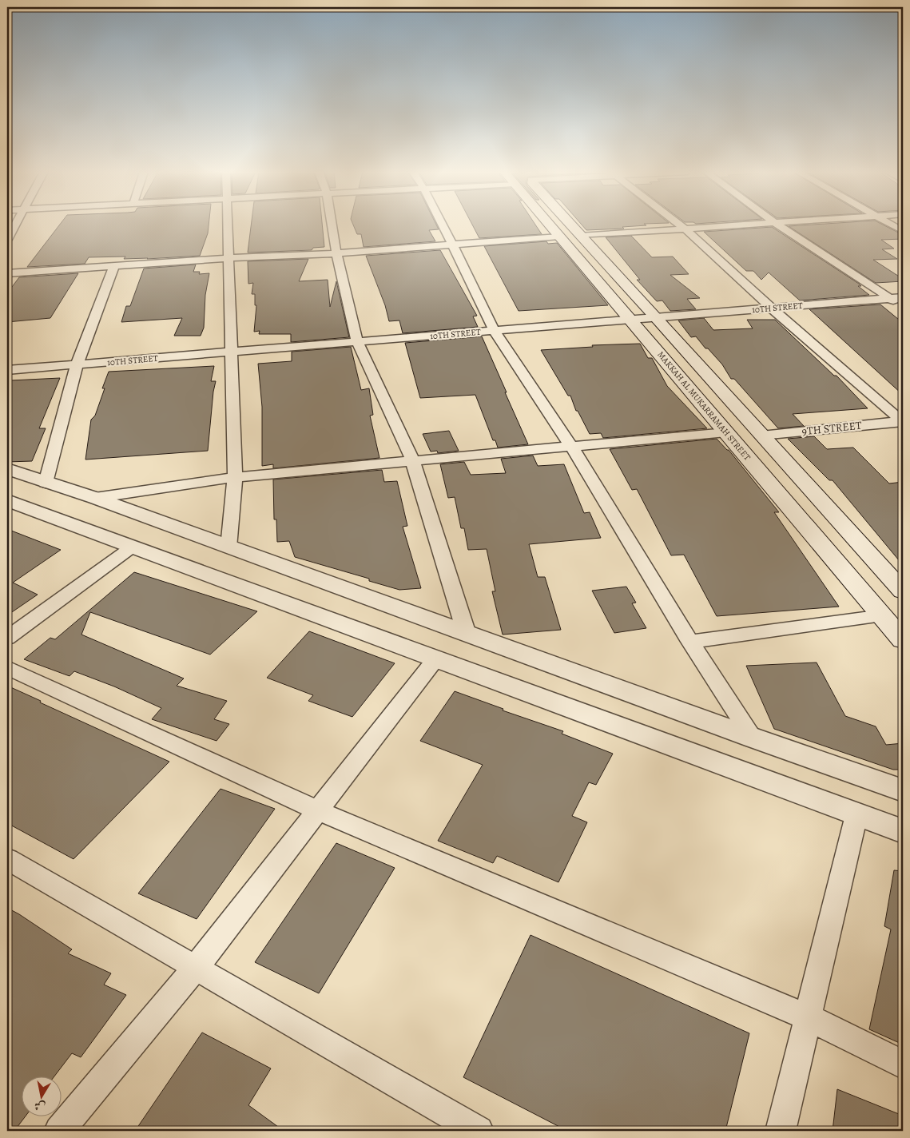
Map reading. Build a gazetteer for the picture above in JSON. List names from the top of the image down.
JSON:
{
  "streets": {
    "main road": ["MAKKAH AL MUKARRAMAH STREET"],
    "street": ["10TH STREET", "9TH STREET"]
  },
  "crossings": [
    ["10TH STREET", "MAKKAH AL MUKARRAMAH STREET"],
    ["MAKKAH AL MUKARRAMAH STREET", "9TH STREET"]
  ],
  "north": "bottom"
}
